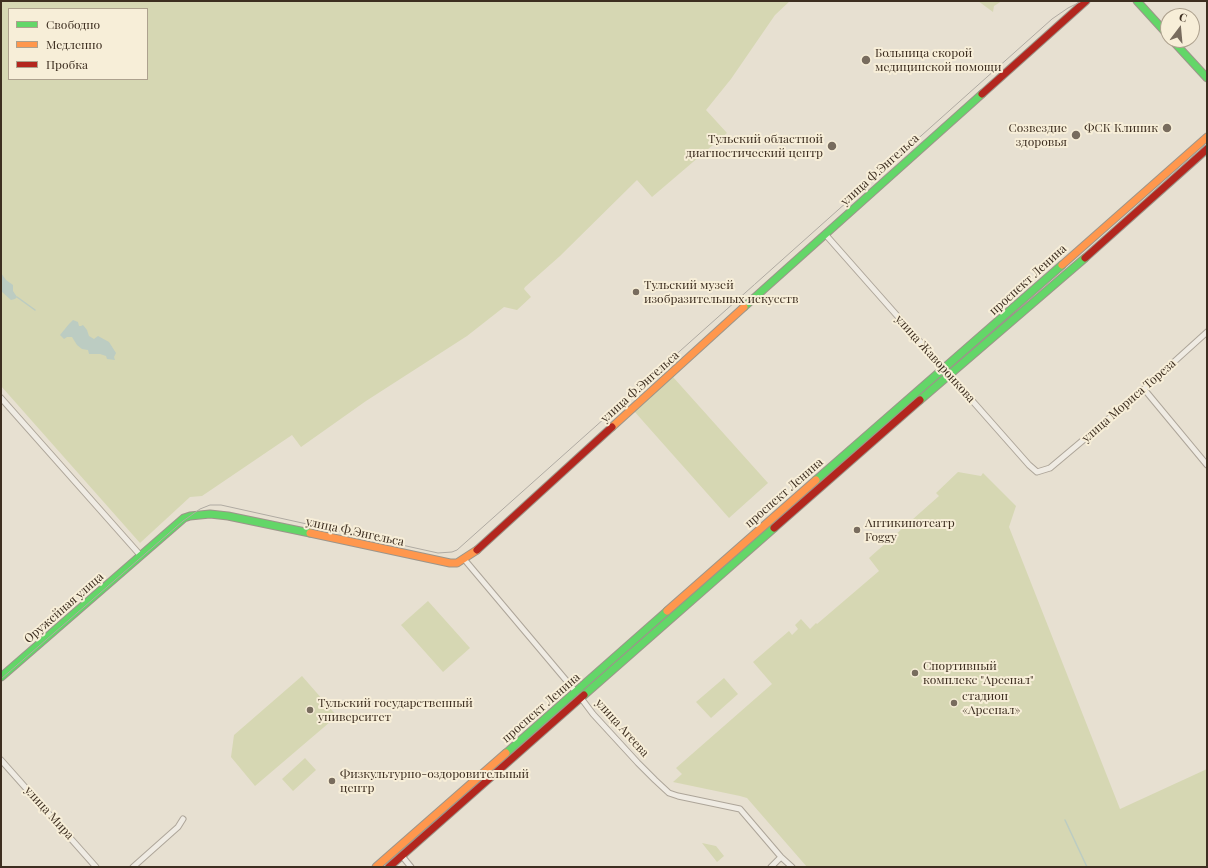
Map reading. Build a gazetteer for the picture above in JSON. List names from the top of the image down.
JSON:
{
  "streets": {
    "main road": [
      "улица Ф.Энгельса",
      "проспект Ленина",
      "Оружейная улица",
      "улица Агеева"
    ],
    "street": ["улица Жаворонкова", "улица Мориса Тореза", "улица Мира"]
  },
  "crossings": [
    ["улица Ф.Энгельса", "улица Жаворонкова"],
    ["улица Ф.Энгельса", "Оружейная улица"],
    ["улица Ф.Энгельса", "улица Агеева"],
    ["проспект Ленина", "улица Жаворонкова"],
    ["проспект Ленина", "улица Агеева"],
    ["улица Жаворонкова", "улица Мориса Тореза"]
  ],
  "places": [
    "Больница скорой медицинской помощи",
    "ФСК Клиник",
    "Созвездие здоровья",
    "Тульский областной диагностический центр",
    "Тульский музей изобразительных искусств",
    "Антикинотеатр Foggy",
    "Спортивный комплекс \"Арсенал\"",
    "стадион «Арсенал»",
    "Тульский государственный университет",
    "Физкультурно-оздоровительный центр"
  ],
  "legend": ["Свободно", "Медленно", "Пробка"],
  "north": "top"
}
